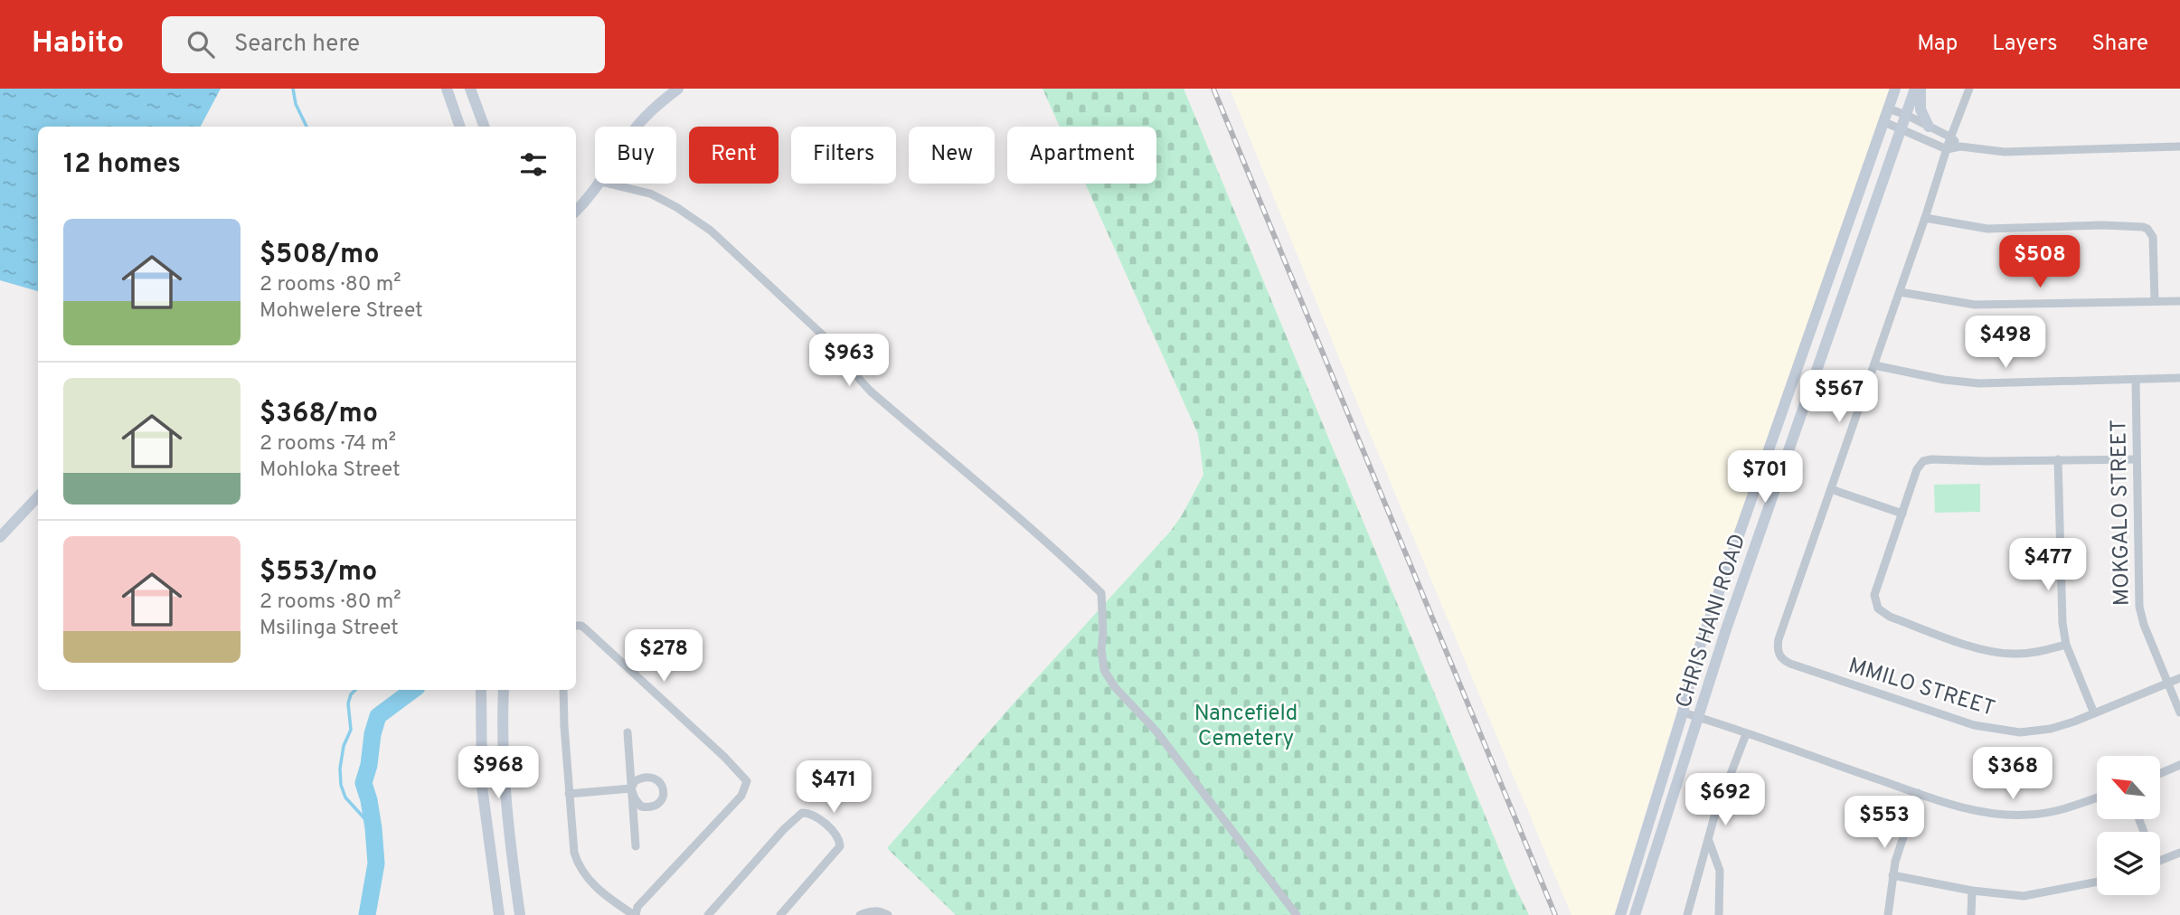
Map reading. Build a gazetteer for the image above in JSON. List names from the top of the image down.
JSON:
{
  "streets": {
    "main road": ["CHRIS HANI ROAD"],
    "street": ["MOKGALO STREET", "MMILO STREET"]
  },
  "crossings": [
    ["MOKGALO STREET", "MMILO STREET"]
  ],
  "parks": ["Nancefield Cemetery"],
  "north": "top left",
  "page": {
    "header": "Habito",
    "search": "Search here",
    "nav": ["Map", "Layers", "Share"],
    "chip": [
      "Buy",
      "Rent",
      "Filters",
      "New",
      "Apartment"
    ],
    "heading": "12 homes",
    "list": [
      {
        "name": "$508/mo",
        "note": "2 rooms · 80 m² · Mohwelere Street"
      },
      {
        "name": "$368/mo",
        "note": "2 rooms · 74 m² · Mohloka Street"
      },
      {
        "name": "$553/mo",
        "note": "2 rooms · 80 m² · Msilinga Street"
      }
    ],
    "price": [
      "$508",
      "$498",
      "$963",
      "$567",
      "$701",
      "$477",
      "$278",
      "$968",
      "$368",
      "$471",
      "$692",
      "$553"
    ]
  }
}
